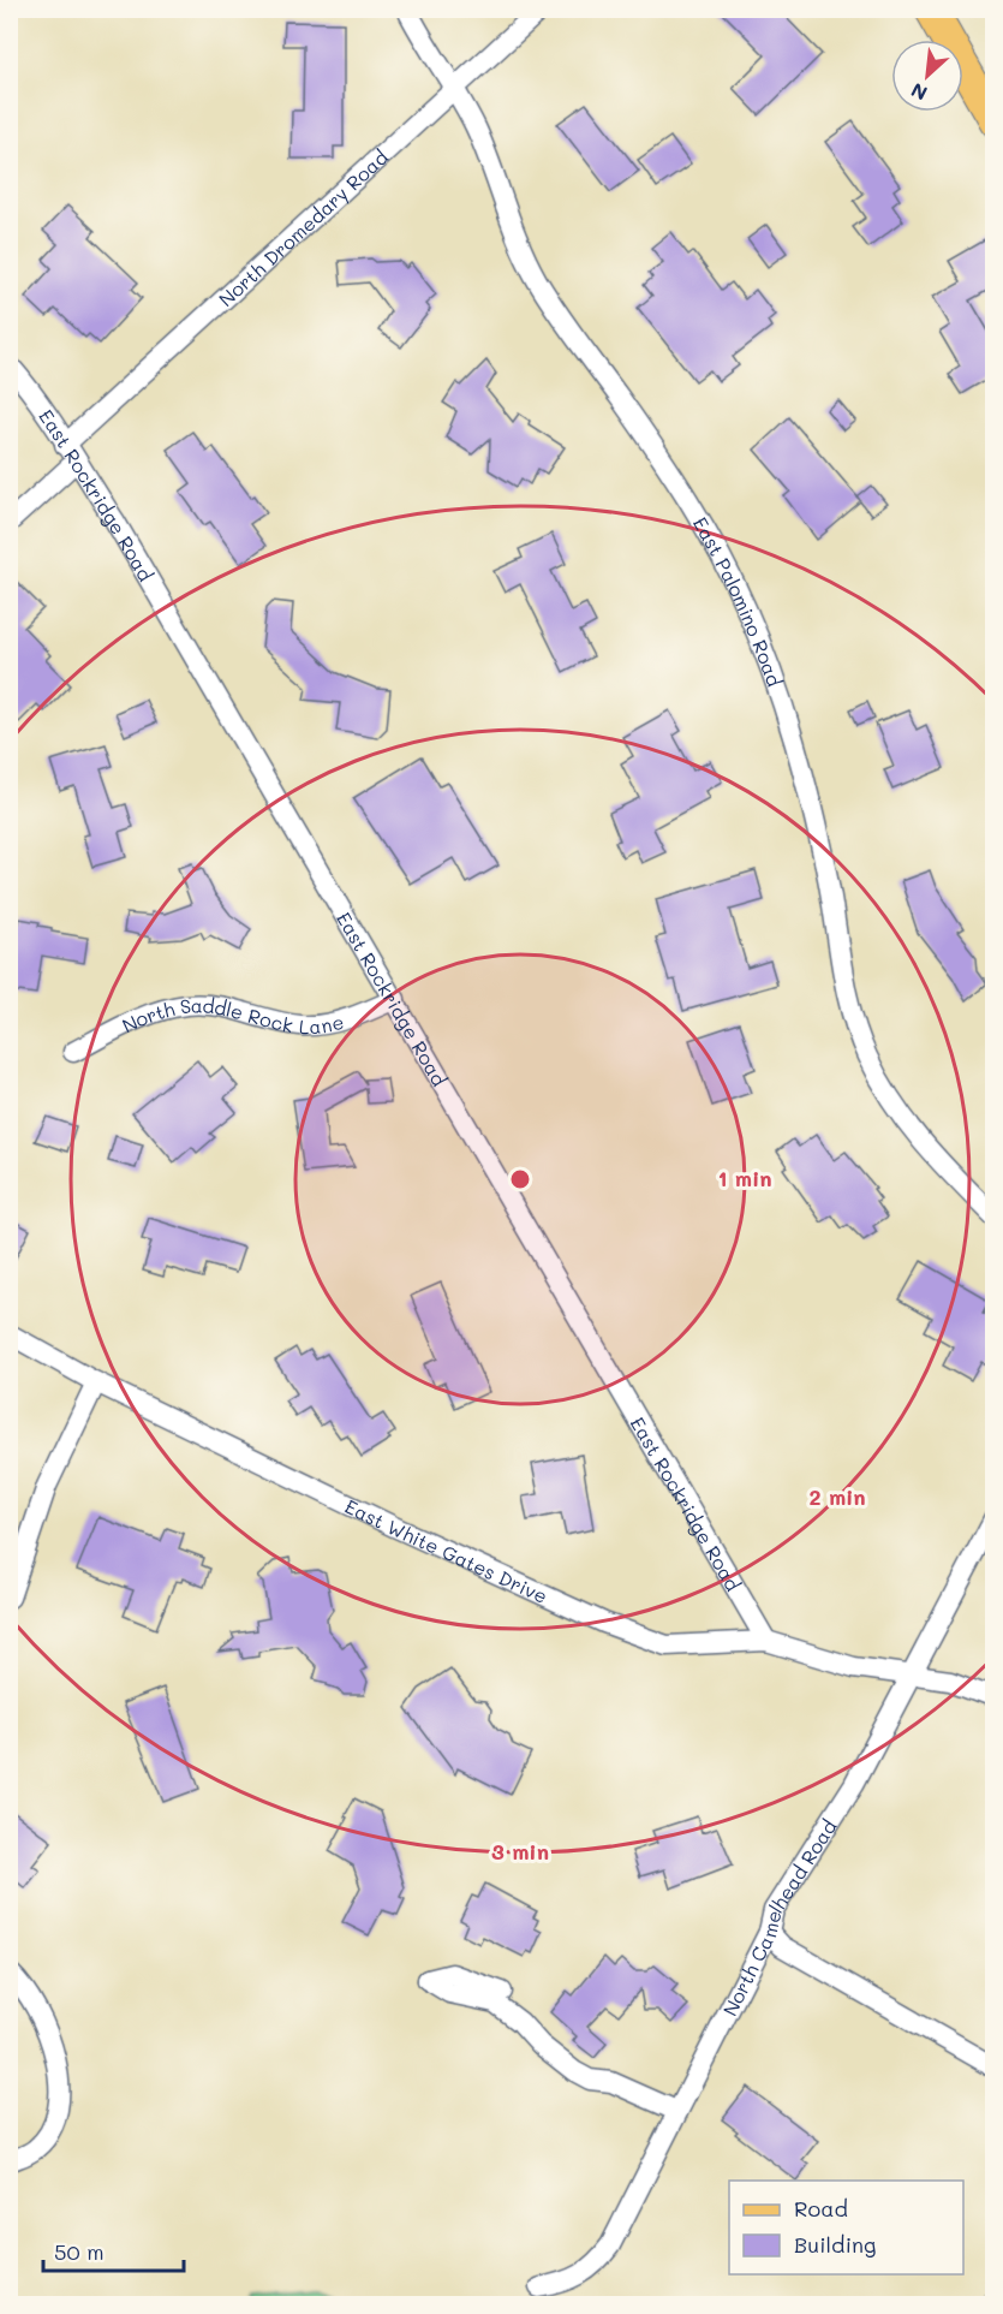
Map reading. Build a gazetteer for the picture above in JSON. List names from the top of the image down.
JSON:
{
  "streets": {
    "street": [
      "North Dromedary Road",
      "East Rockridge Road",
      "East Palomino Road",
      "North Saddle Rock Lane",
      "East White Gates Drive",
      "North Camelhead Road"
    ]
  },
  "crossings": [
    ["North Dromedary Road", "East Rockridge Road"],
    ["North Dromedary Road", "East Palomino Road"],
    ["East Rockridge Road", "North Saddle Rock Lane"],
    ["East Rockridge Road", "East White Gates Drive"],
    ["East White Gates Drive", "North Camelhead Road"]
  ],
  "legend": ["Road", "Building"],
  "scale_bar": "50 m",
  "north": "bottom left",
  "rings": ["1 min", "2 min", "3 min"]
}
